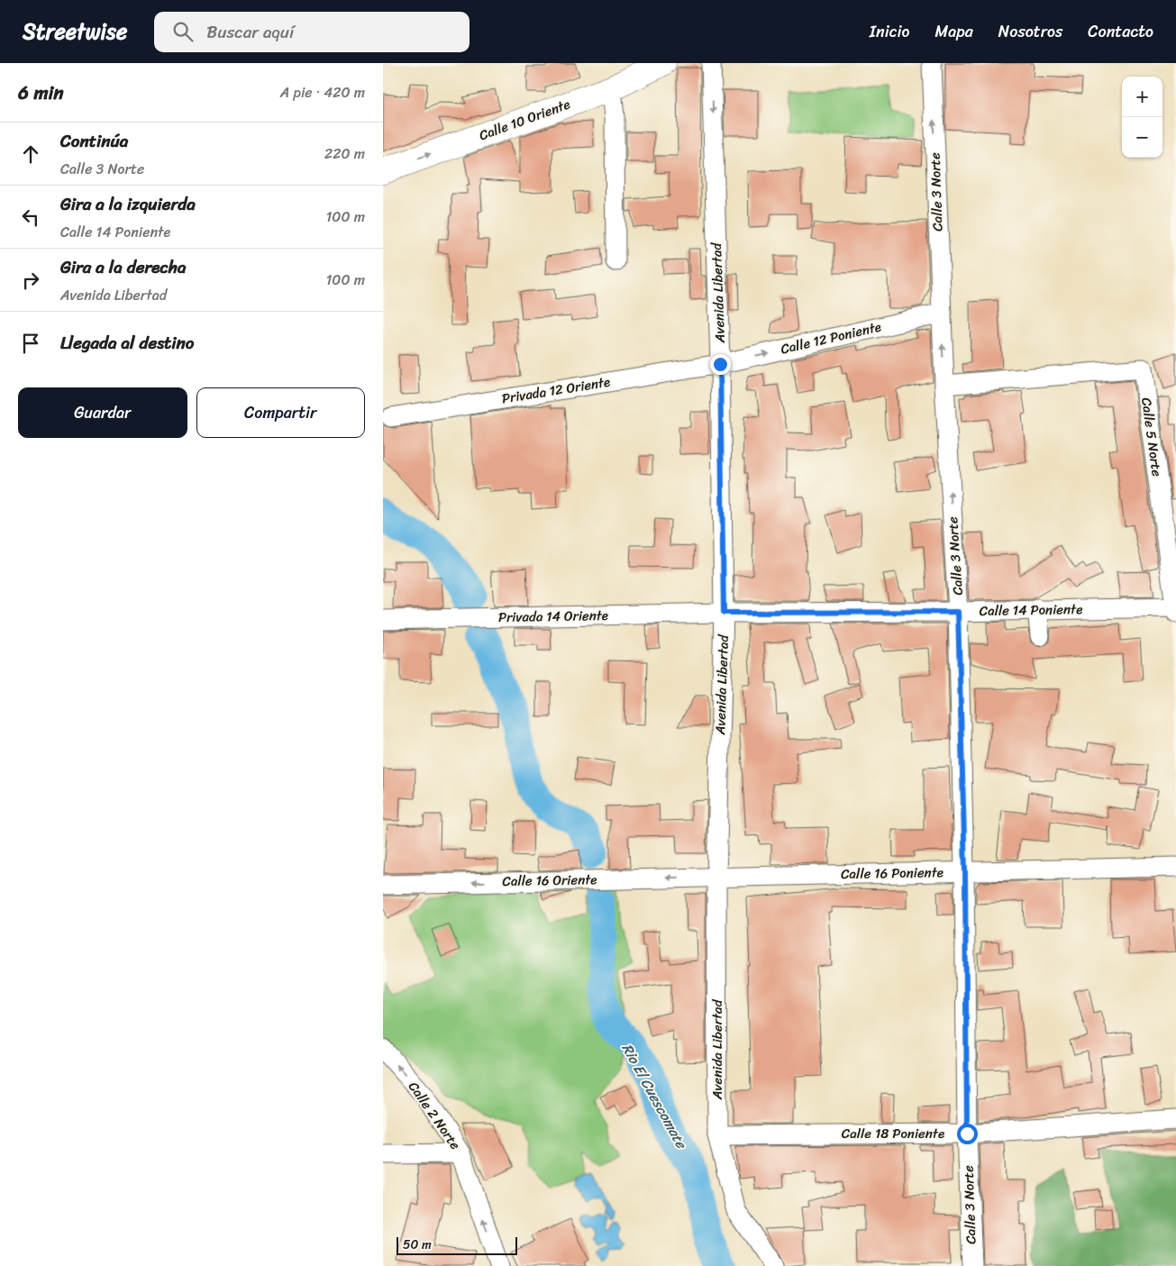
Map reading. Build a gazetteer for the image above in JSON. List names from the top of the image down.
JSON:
{
  "streets": {
    "main road": ["Calle 10 Oriente"],
    "street": [
      "Calle 3 Norte",
      "Avenida Libertad",
      "Calle 12 Poniente",
      "Privada 12 Oriente",
      "Calle 5 Norte",
      "Calle 14 Poniente",
      "Privada 14 Oriente",
      "Calle 16 Poniente",
      "Calle 16 Oriente",
      "Calle 2 Norte",
      "Calle 18 Poniente"
    ]
  },
  "crossings": [
    ["Calle 3 Norte", "Calle 12 Poniente"],
    ["Calle 3 Norte", "Calle 5 Norte"],
    ["Calle 3 Norte", "Calle 14 Poniente"],
    ["Calle 3 Norte", "Calle 16 Poniente"],
    ["Calle 3 Norte", "Calle 18 Poniente"],
    ["Avenida Libertad", "Calle 12 Poniente"],
    ["Avenida Libertad", "Privada 12 Oriente"],
    ["Avenida Libertad", "Calle 14 Poniente"],
    ["Avenida Libertad", "Privada 14 Oriente"],
    ["Avenida Libertad", "Calle 16 Poniente"],
    ["Avenida Libertad", "Calle 16 Oriente"],
    ["Avenida Libertad", "Calle 18 Poniente"],
    ["Calle 12 Poniente", "Privada 12 Oriente"],
    ["Calle 5 Norte", "Calle 14 Poniente"],
    ["Calle 14 Poniente", "Privada 14 Oriente"],
    ["Calle 16 Poniente", "Calle 16 Oriente"]
  ],
  "one_way": [
    "Calle 10 Oriente",
    "Calle 3 Norte",
    "Calle 12 Poniente",
    "Calle 16 Oriente",
    "Calle 2 Norte"
  ],
  "water": ["Rio El Cuescomate"],
  "scale_bar": "50 m",
  "page": {
    "header": "Streetwise",
    "search": "Buscar aquí",
    "nav": [
      "Inicio",
      "Mapa",
      "Nosotros",
      "Contacto"
    ],
    "heading": ["6 min", "A pie · 420 m"],
    "map_buttons": ["+", "−"],
    "list": [
      ["Continúa", "Calle 3 Norte", "220 m"],
      ["Gira a la izquierda", "Calle 14 Poniente", "100 m"],
      ["Gira a la derecha", "Avenida Libertad", "100 m"],
      "Llegada al destino"
    ],
    "buttons": ["Guardar", "Compartir"],
    "scale": "50 m"
  }
}
